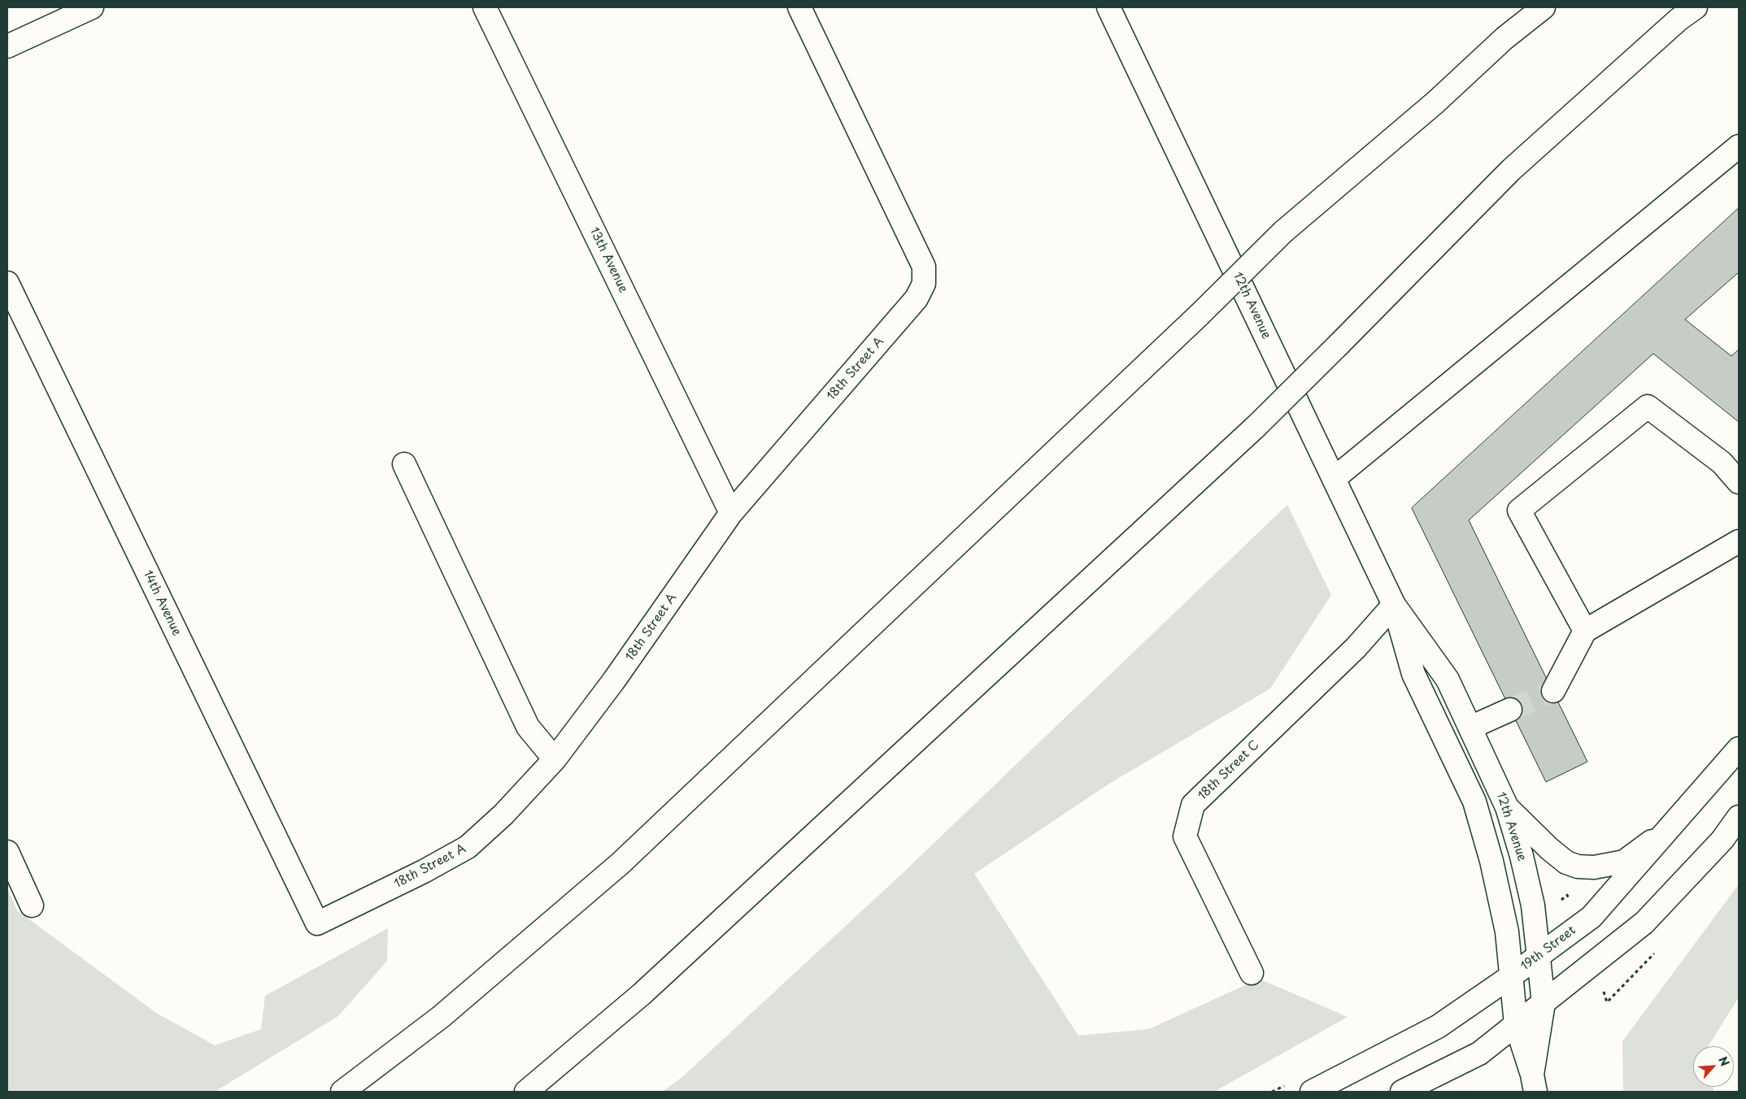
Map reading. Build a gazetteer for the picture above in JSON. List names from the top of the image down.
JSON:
{
  "streets": {
    "main road": [
      "13th Avenue",
      "12th Avenue",
      "18th Street A",
      "14th Avenue",
      "18th Street C",
      "19th Street"
    ]
  },
  "crossings": [
    ["13th Avenue", "18th Street A"],
    ["12th Avenue", "18th Street C"],
    ["12th Avenue", "19th Street"],
    ["18th Street A", "14th Avenue"]
  ],
  "north": "top right"
}
